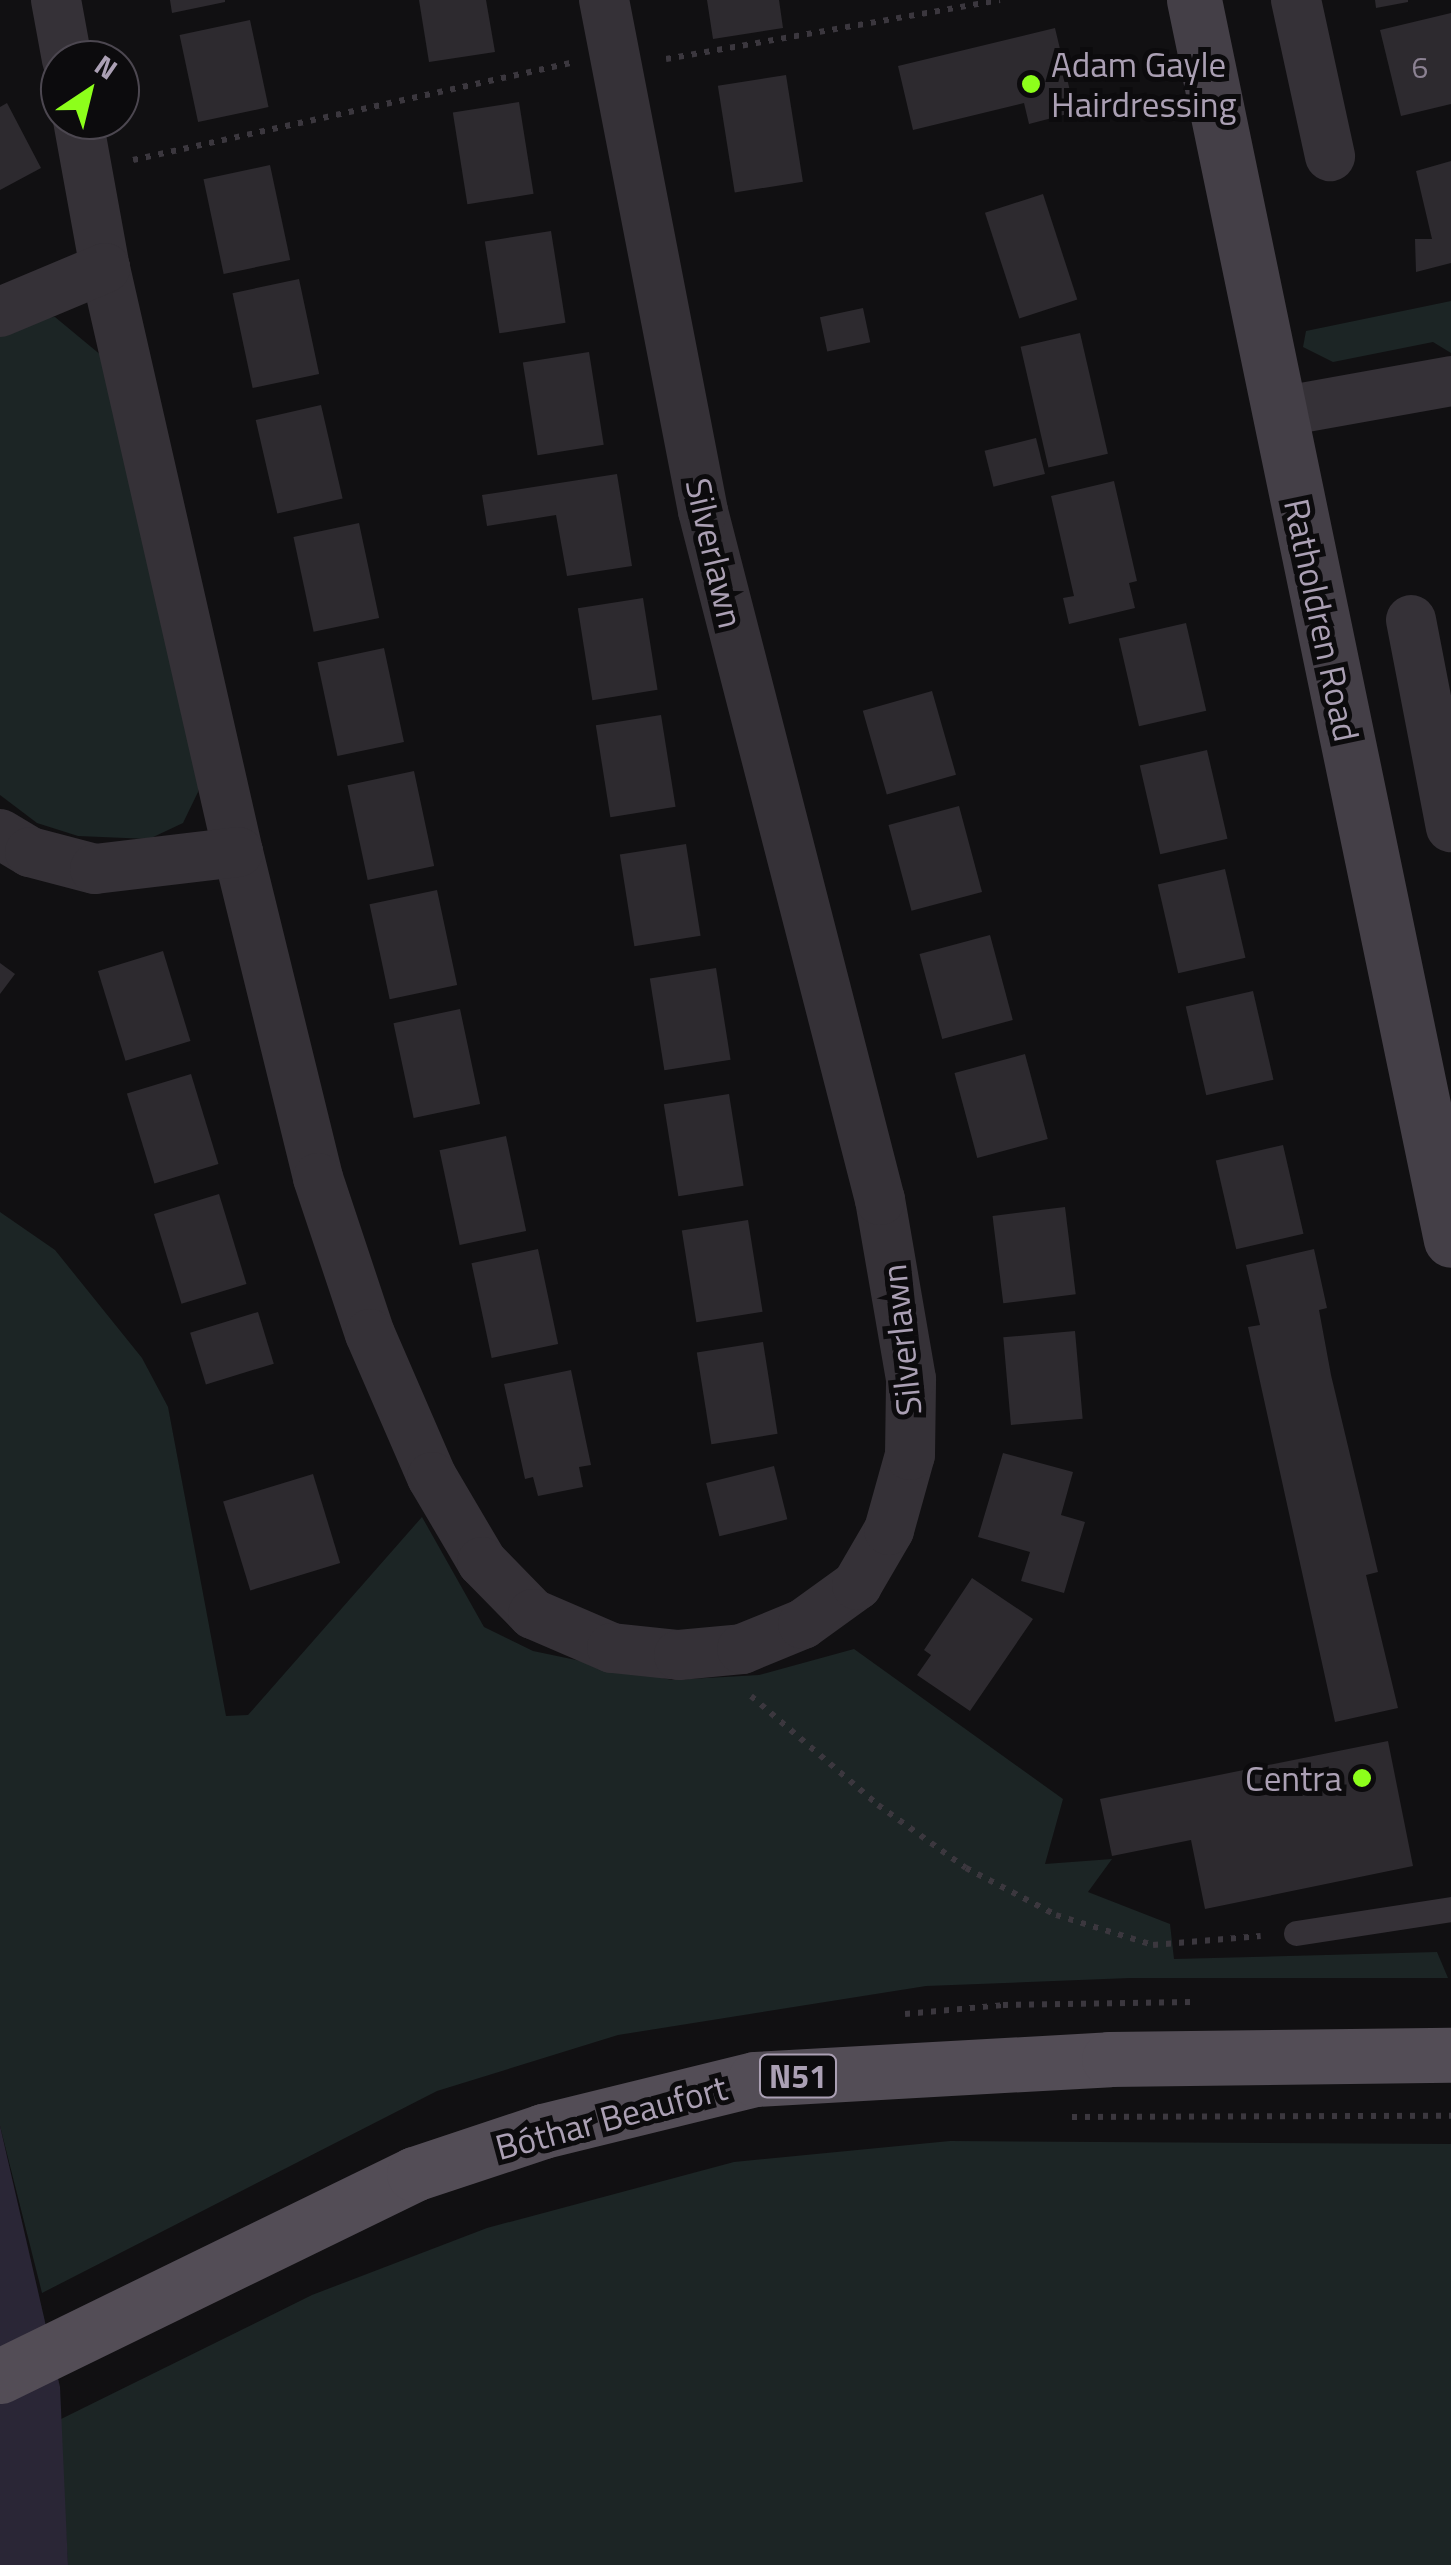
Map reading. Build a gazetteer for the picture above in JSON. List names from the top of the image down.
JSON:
{
  "streets": {
    "main road": ["N51", "Bóthar Beaufort"],
    "street": ["Silverlawn", "Ratholdren Road"]
  },
  "places": ["Adam Gayle Hairdressing", "Centra"],
  "house_numbers": ["6"],
  "north": "top right"
}
